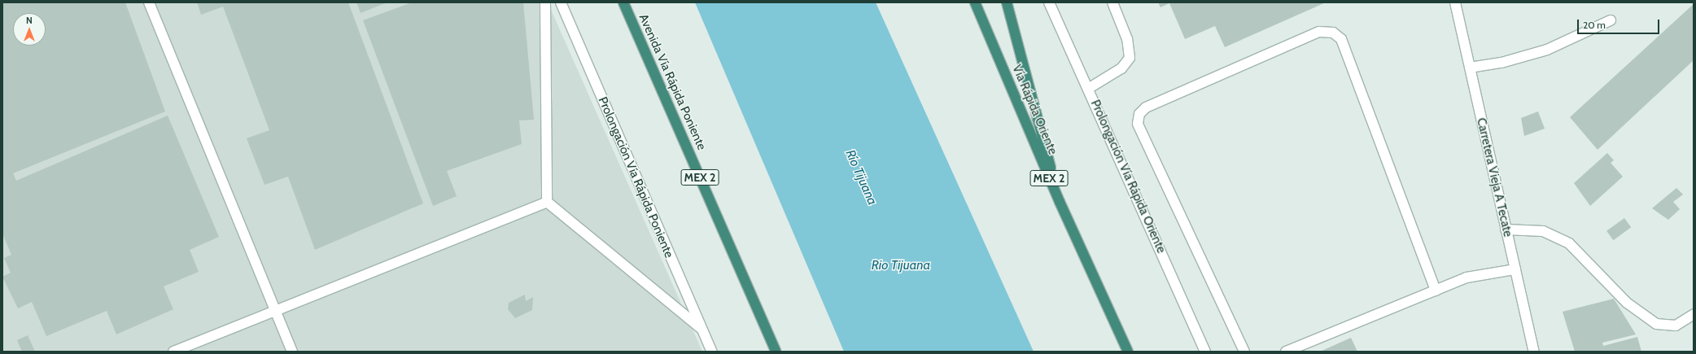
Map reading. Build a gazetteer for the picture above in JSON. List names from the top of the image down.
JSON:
{
  "streets": {
    "highway": ["Avenida Vía Rápida Poniente", "Vía Rápida Oriente", "MEX 2"],
    "main road": ["Prolongación Vía Rápida Oriente", "Prolongación Vía Rápida Poniente", "Carretera Vieja A Tecate"]
  },
  "water": ["Río Tijuana", "Rio Tijuana"],
  "scale_bar": "20 m",
  "north": "top"
}
